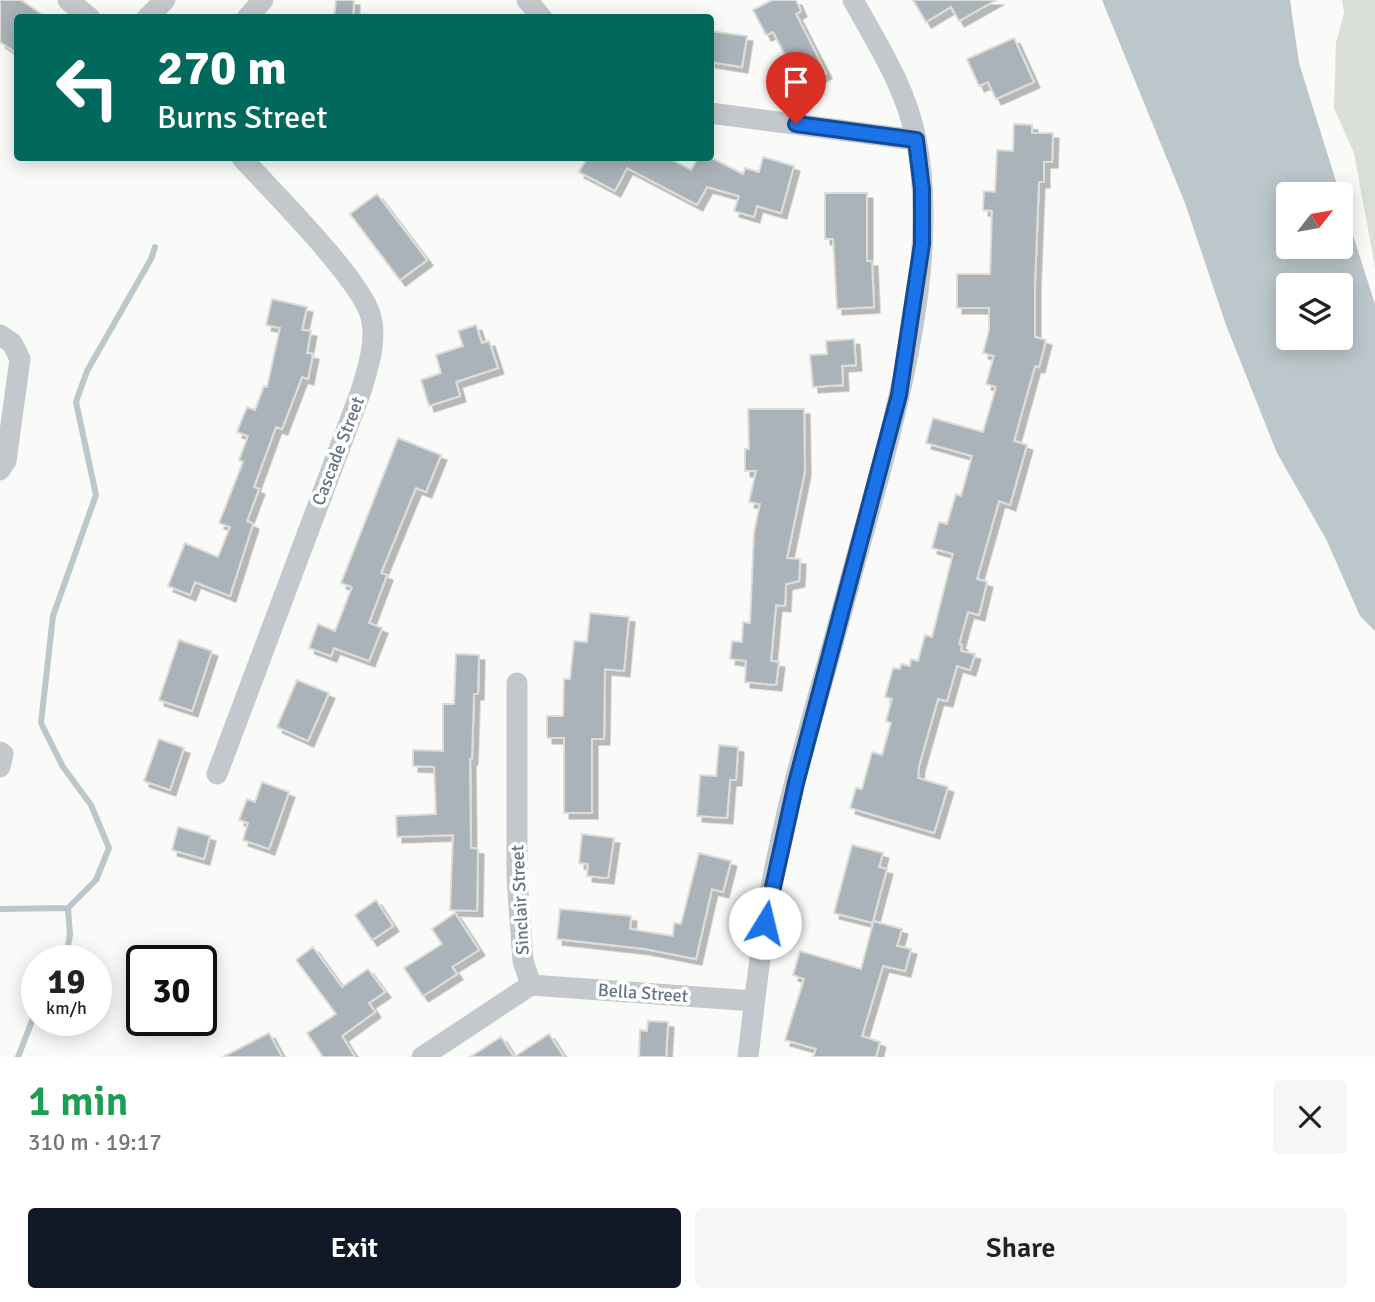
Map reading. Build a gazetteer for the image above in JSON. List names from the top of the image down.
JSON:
{
  "streets": {
    "street": ["Cascade Street", "Sinclair Street", "Bella Street"]
  },
  "crossings": [
    ["Sinclair Street", "Bella Street"]
  ],
  "north": "top right",
  "page": {
    "turn": ["270 m", "Burns Street"],
    "speed": "19 km/h",
    "limit": "30",
    "heading": ["1 min", "310 m · 19:17"],
    "buttons": ["Exit", "Share"]
  }
}
